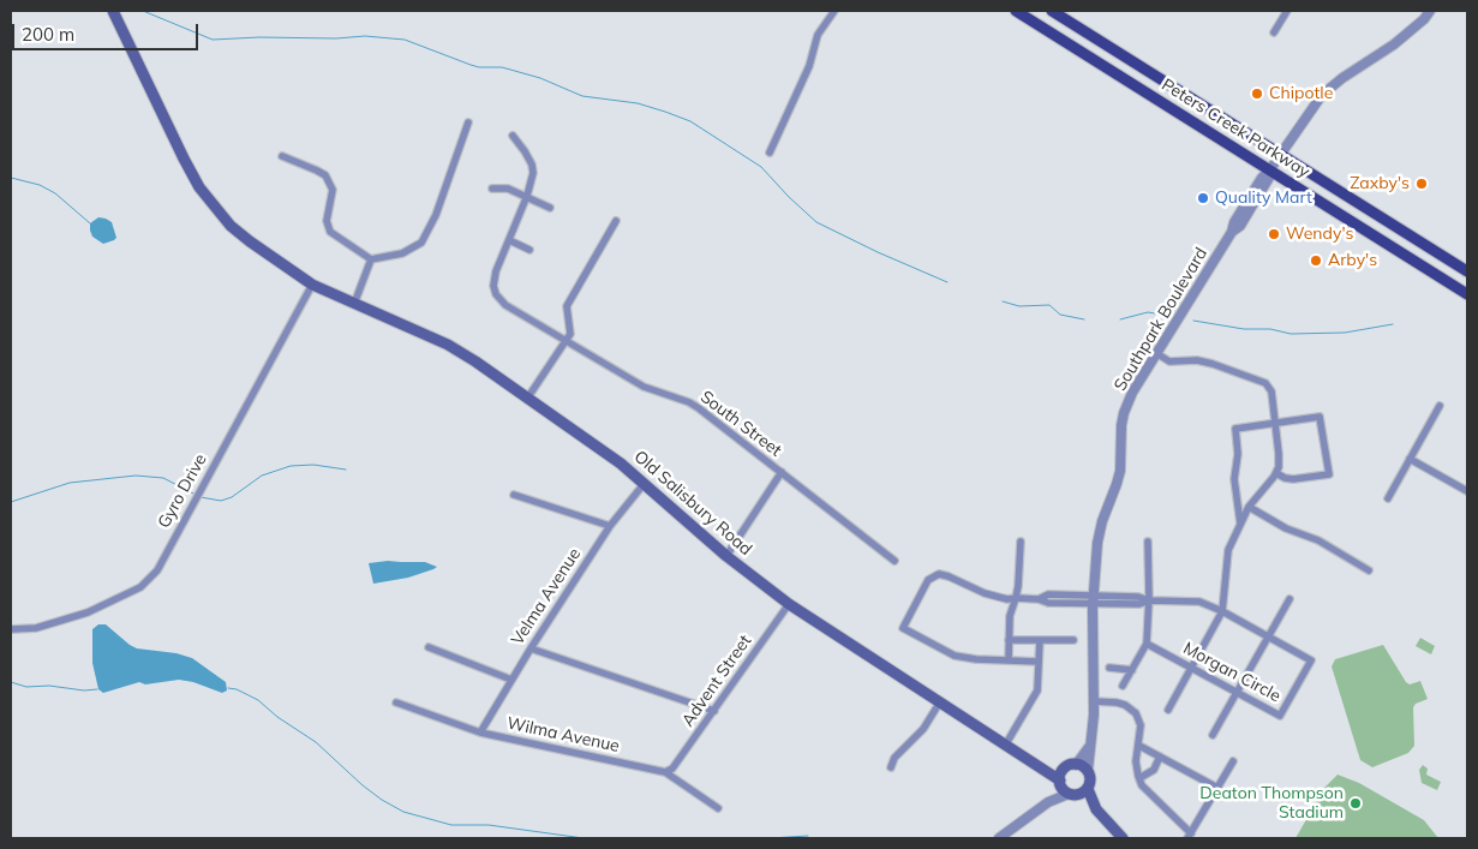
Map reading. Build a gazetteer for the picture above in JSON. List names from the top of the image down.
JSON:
{
  "streets": {
    "main road": ["Peters Creek Parkway", "Old Salisbury Road"],
    "street": [
      "Southpark Boulevard",
      "South Street",
      "Gyro Drive",
      "Velma Avenue",
      "Morgan Circle",
      "Advent Street",
      "Wilma Avenue"
    ]
  },
  "crossings": [
    ["Peters Creek Parkway", "Southpark Boulevard"],
    ["Southpark Boulevard", "Morgan Circle"],
    ["Gyro Drive", "Old Salisbury Road"],
    ["Old Salisbury Road", "Velma Avenue"],
    ["Old Salisbury Road", "Advent Street"],
    ["Velma Avenue", "Wilma Avenue"],
    ["Advent Street", "Wilma Avenue"]
  ],
  "places": [
    "Chipotle",
    "Zaxby's",
    "Quality Mart",
    "Wendy's",
    "Arby's",
    "Deaton Thompson Stadium"
  ],
  "scale_bar": "200 m"
}
